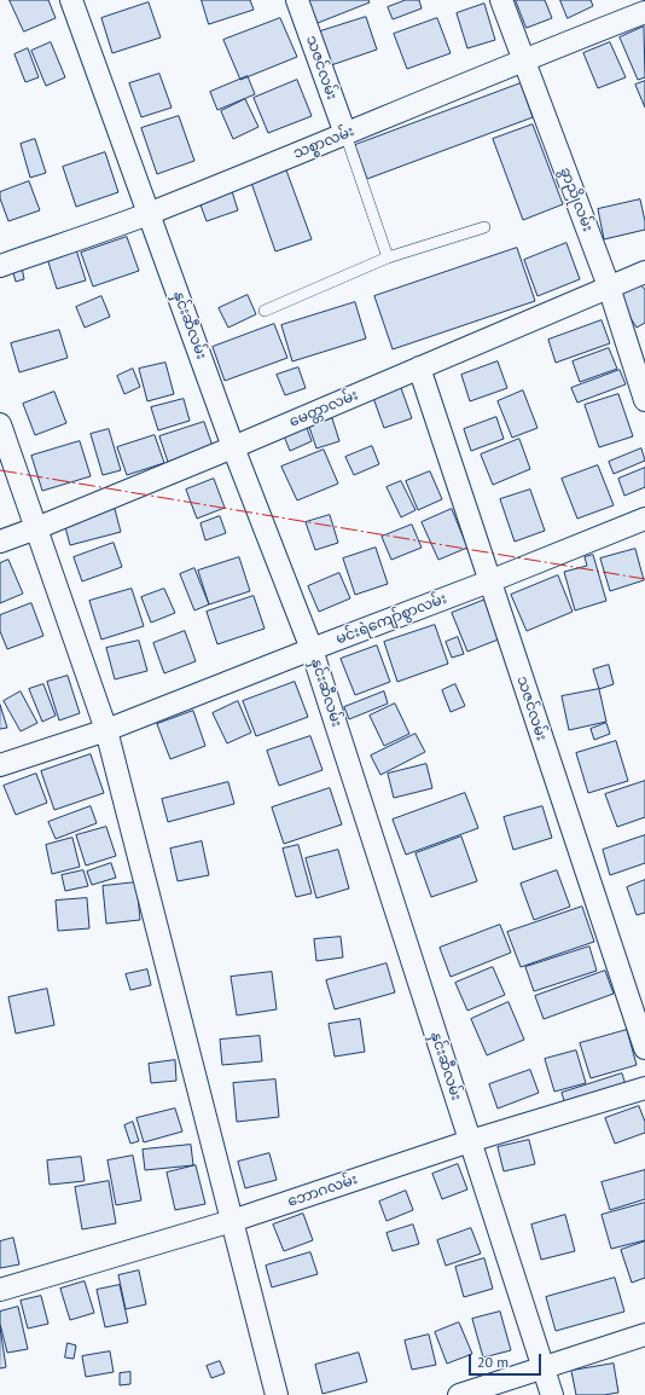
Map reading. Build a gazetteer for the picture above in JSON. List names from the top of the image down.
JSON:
{
  "streets": {
    "street": [
      "သဇင်လမ်း",
      "သစ္စာလမ်း",
      "ခွာညိုလမ်း",
      "နှင်းဆီလမ်း",
      "မေတ္တာလမ်း",
      "မင်းရဲကျော်စွာလမ်း",
      "ဘောဂလမ်း"
    ]
  },
  "crossings": [
    ["သဇင်လမ်း", "သစ္စာလမ်း"],
    ["သဇင်လမ်း", "မေတ္တာလမ်း"],
    ["သဇင်လမ်း", "မင်းရဲကျော်စွာလမ်း"],
    ["သစ္စာလမ်း", "ခွာညိုလမ်း"],
    ["သစ္စာလမ်း", "နှင်းဆီလမ်း"],
    ["ခွာညိုလမ်း", "မေတ္တာလမ်း"],
    ["နှင်းဆီလမ်း", "မေတ္တာလမ်း"],
    ["နှင်းဆီလမ်း", "မင်းရဲကျော်စွာလမ်း"],
    ["နှင်းဆီလမ်း", "ဘောဂလမ်း"]
  ],
  "scale_bar": "20 m"
}
